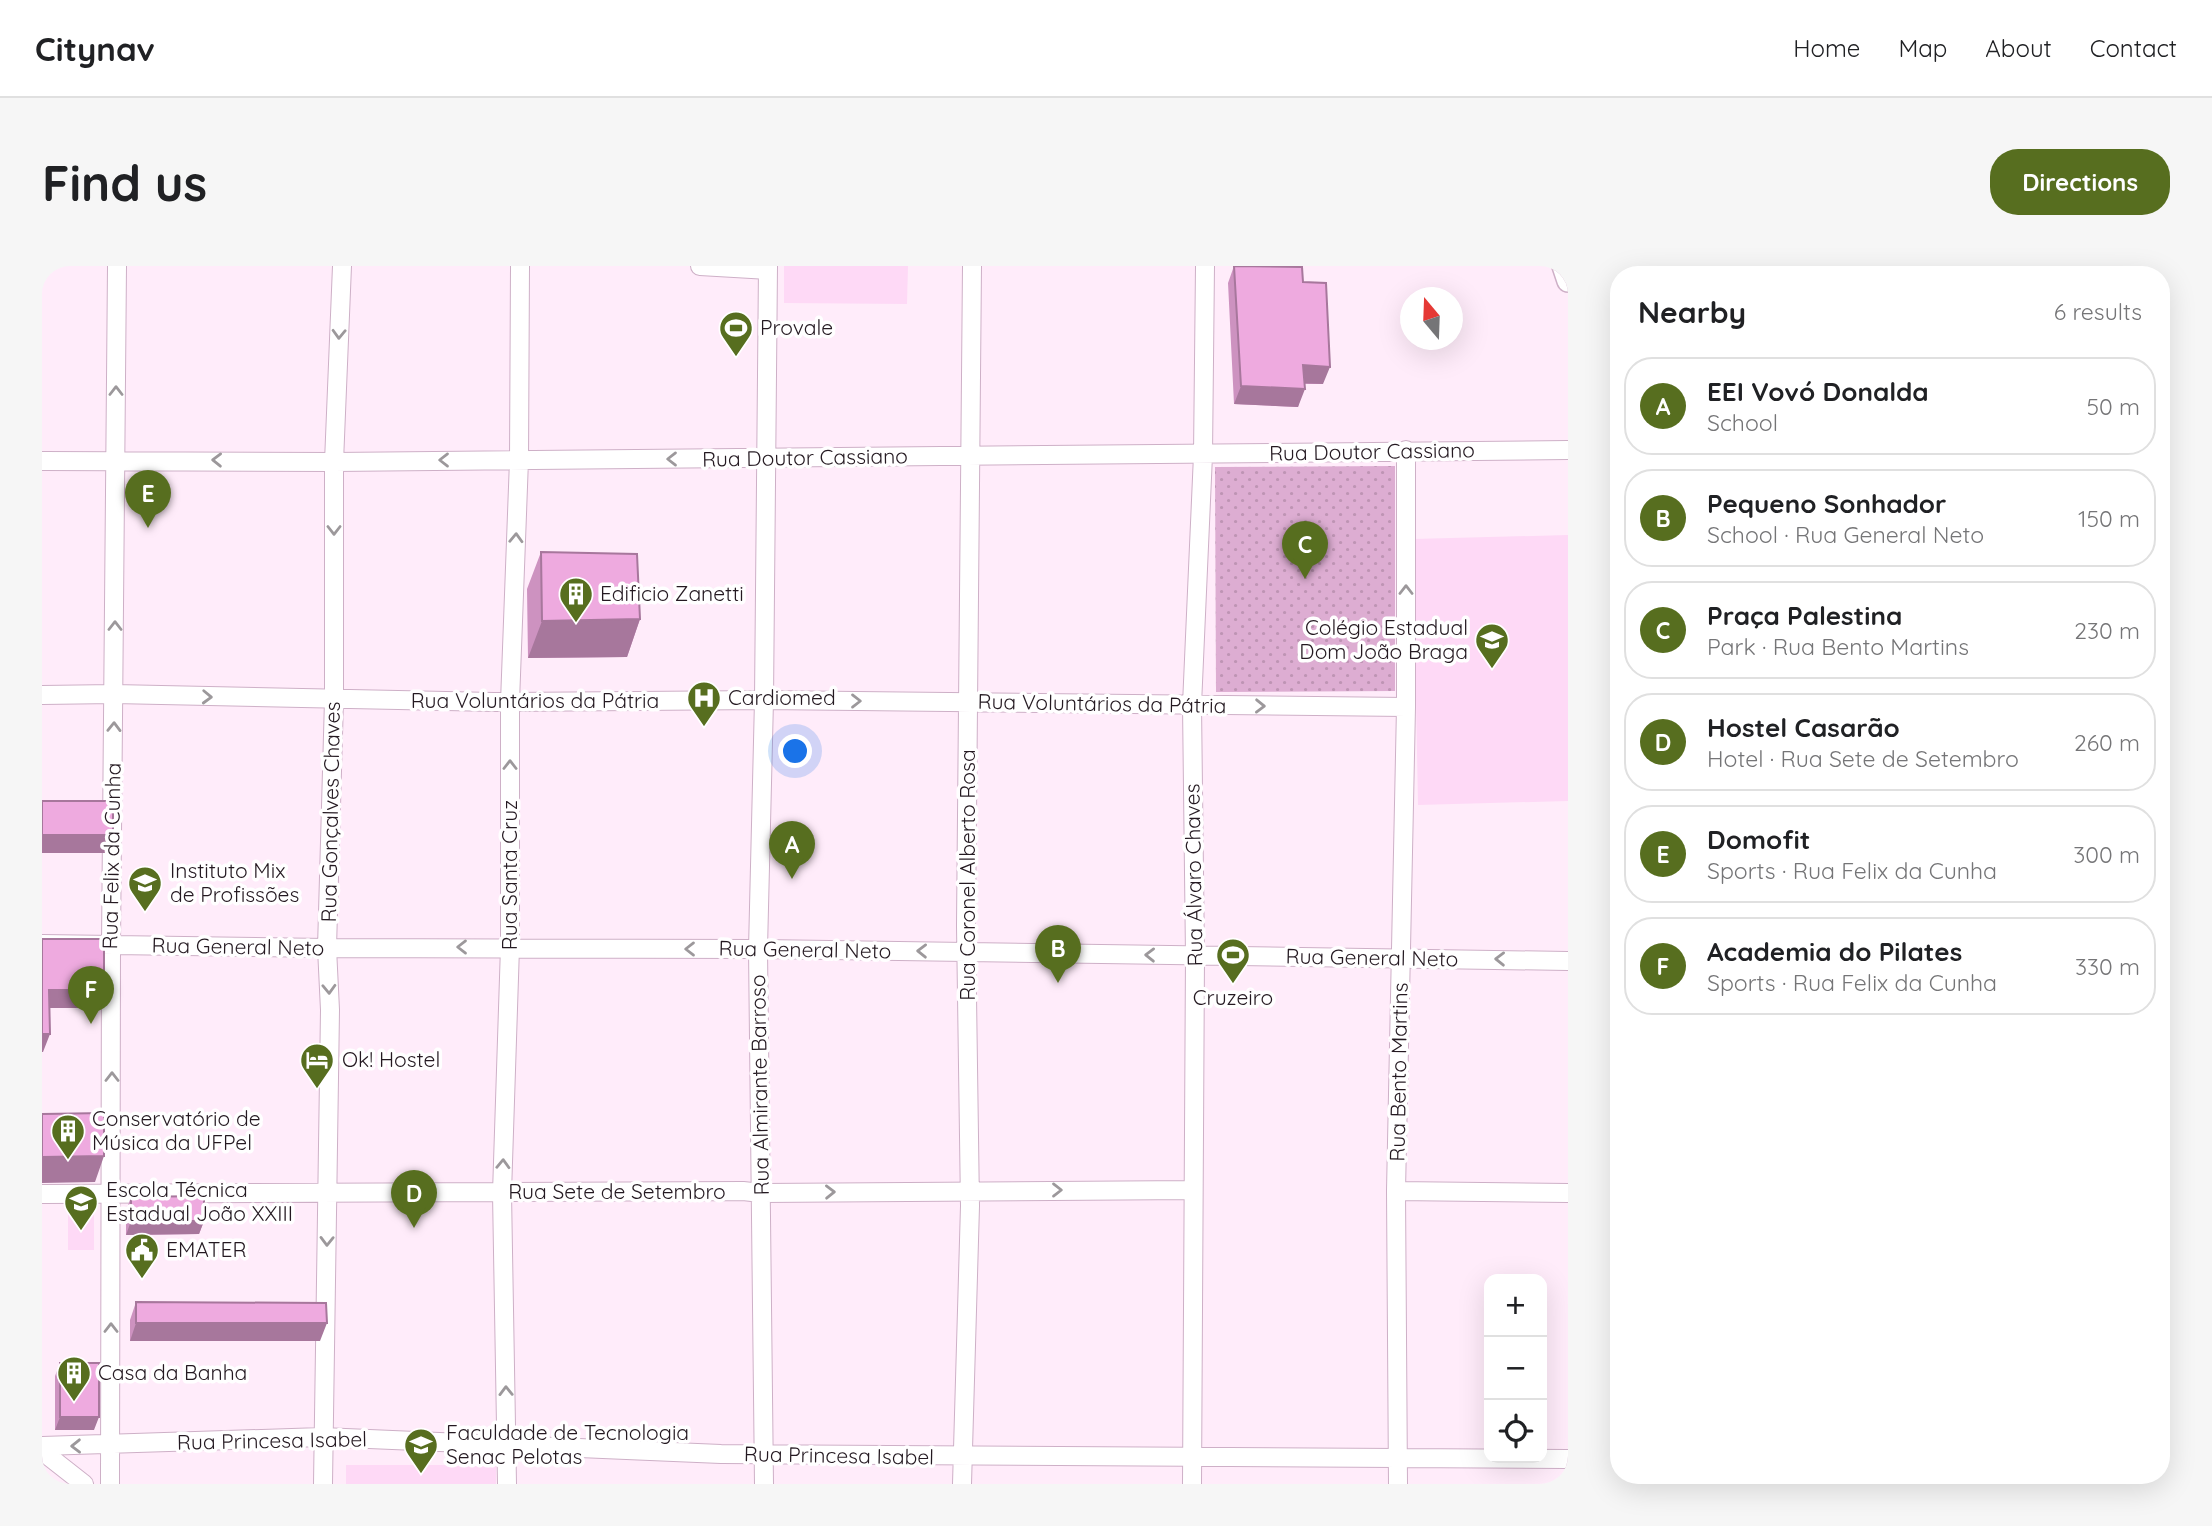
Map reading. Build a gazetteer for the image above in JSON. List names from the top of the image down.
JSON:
{
  "streets": {
    "street": [
      "Rua Doutor Cassiano",
      "Rua Voluntários da Pátria",
      "Rua Gonçalves Chaves",
      "Rua Felix da Cunha",
      "Rua Santa Cruz",
      "Rua Coronel Alberto Rosa",
      "Rua Álvaro Chaves",
      "Rua General Neto",
      "Rua Bento Martins",
      "Rua Almirante Barroso",
      "Rua Sete de Setembro",
      "Rua Princesa Isabel"
    ]
  },
  "crossings": [
    ["Rua Doutor Cassiano", "Rua Gonçalves Chaves"],
    ["Rua Doutor Cassiano", "Rua Felix da Cunha"],
    ["Rua Doutor Cassiano", "Rua Santa Cruz"],
    ["Rua Doutor Cassiano", "Rua Coronel Alberto Rosa"],
    ["Rua Doutor Cassiano", "Rua Álvaro Chaves"],
    ["Rua Doutor Cassiano", "Rua Bento Martins"],
    ["Rua Doutor Cassiano", "Rua Almirante Barroso"],
    ["Rua Voluntários da Pátria", "Rua Gonçalves Chaves"],
    ["Rua Voluntários da Pátria", "Rua Felix da Cunha"],
    ["Rua Voluntários da Pátria", "Rua Santa Cruz"],
    ["Rua Voluntários da Pátria", "Rua Coronel Alberto Rosa"],
    ["Rua Voluntários da Pátria", "Rua Álvaro Chaves"],
    ["Rua Voluntários da Pátria", "Rua Bento Martins"],
    ["Rua Voluntários da Pátria", "Rua Almirante Barroso"],
    ["Rua Gonçalves Chaves", "Rua General Neto"],
    ["Rua Gonçalves Chaves", "Rua Sete de Setembro"],
    ["Rua Gonçalves Chaves", "Rua Princesa Isabel"],
    ["Rua Felix da Cunha", "Rua General Neto"],
    ["Rua Felix da Cunha", "Rua Sete de Setembro"],
    ["Rua Felix da Cunha", "Rua Princesa Isabel"],
    ["Rua Santa Cruz", "Rua General Neto"],
    ["Rua Santa Cruz", "Rua Sete de Setembro"],
    ["Rua Santa Cruz", "Rua Princesa Isabel"],
    ["Rua Coronel Alberto Rosa", "Rua General Neto"],
    ["Rua Coronel Alberto Rosa", "Rua Sete de Setembro"],
    ["Rua Coronel Alberto Rosa", "Rua Princesa Isabel"],
    ["Rua Álvaro Chaves", "Rua General Neto"],
    ["Rua Álvaro Chaves", "Rua Sete de Setembro"],
    ["Rua Álvaro Chaves", "Rua Princesa Isabel"],
    ["Rua General Neto", "Rua Bento Martins"],
    ["Rua General Neto", "Rua Almirante Barroso"],
    ["Rua Bento Martins", "Rua Princesa Isabel"],
    ["Rua Almirante Barroso", "Rua Sete de Setembro"],
    ["Rua Almirante Barroso", "Rua Princesa Isabel"]
  ],
  "one_way": [
    "Rua Doutor Cassiano",
    "Rua Voluntários da Pátria",
    "Rua Gonçalves Chaves",
    "Rua Felix da Cunha",
    "Rua Santa Cruz",
    "Rua General Neto",
    "Rua Sete de Setembro"
  ],
  "places": {
    "sports": ["Provale", "Cruzeiro"],
    "building": ["Edificio Zanetti", "Conservatório de Música da UFPel", "Casa da Banha"],
    "school or university": [
      "Colégio Estadual Dom João Braga",
      "Instituto Mix de Profissões",
      "Escola Técnica Estadual João XXIII",
      "Faculdade de Tecnologia Senac Pelotas"
    ],
    "hospital": ["Cardiomed"],
    "hotel": ["Ok! Hostel"],
    "public building": ["EMATER"]
  },
  "north": "top",
  "page": {
    "header": "Citynav",
    "nav": [
      "Home",
      "Map",
      "About",
      "Contact"
    ],
    "buttons": "Directions",
    "title": "Find us",
    "heading": ["Nearby", "6 results"],
    "list": [
      {
        "mark": "A",
        "name": "EEI Vovó Donalda",
        "note": "School",
        "value": "50 m"
      },
      {
        "mark": "B",
        "name": "Pequeno Sonhador",
        "note": "School · Rua General Neto",
        "value": "150 m"
      },
      {
        "mark": "C",
        "name": "Praça Palestina",
        "note": "Park · Rua Bento Martins",
        "value": "230 m"
      },
      {
        "mark": "D",
        "name": "Hostel Casarão",
        "note": "Hotel · Rua Sete de Setembro",
        "value": "260 m"
      },
      {
        "mark": "E",
        "name": "Domofit",
        "note": "Sports · Rua Felix da Cunha",
        "value": "300 m"
      },
      {
        "mark": "F",
        "name": "Academia do Pilates",
        "note": "Sports · Rua Felix da Cunha",
        "value": "330 m"
      }
    ],
    "pins": [
      "E",
      "C",
      "A",
      "B",
      "F",
      "D"
    ],
    "map_buttons": ["+", "−"]
  }
}
